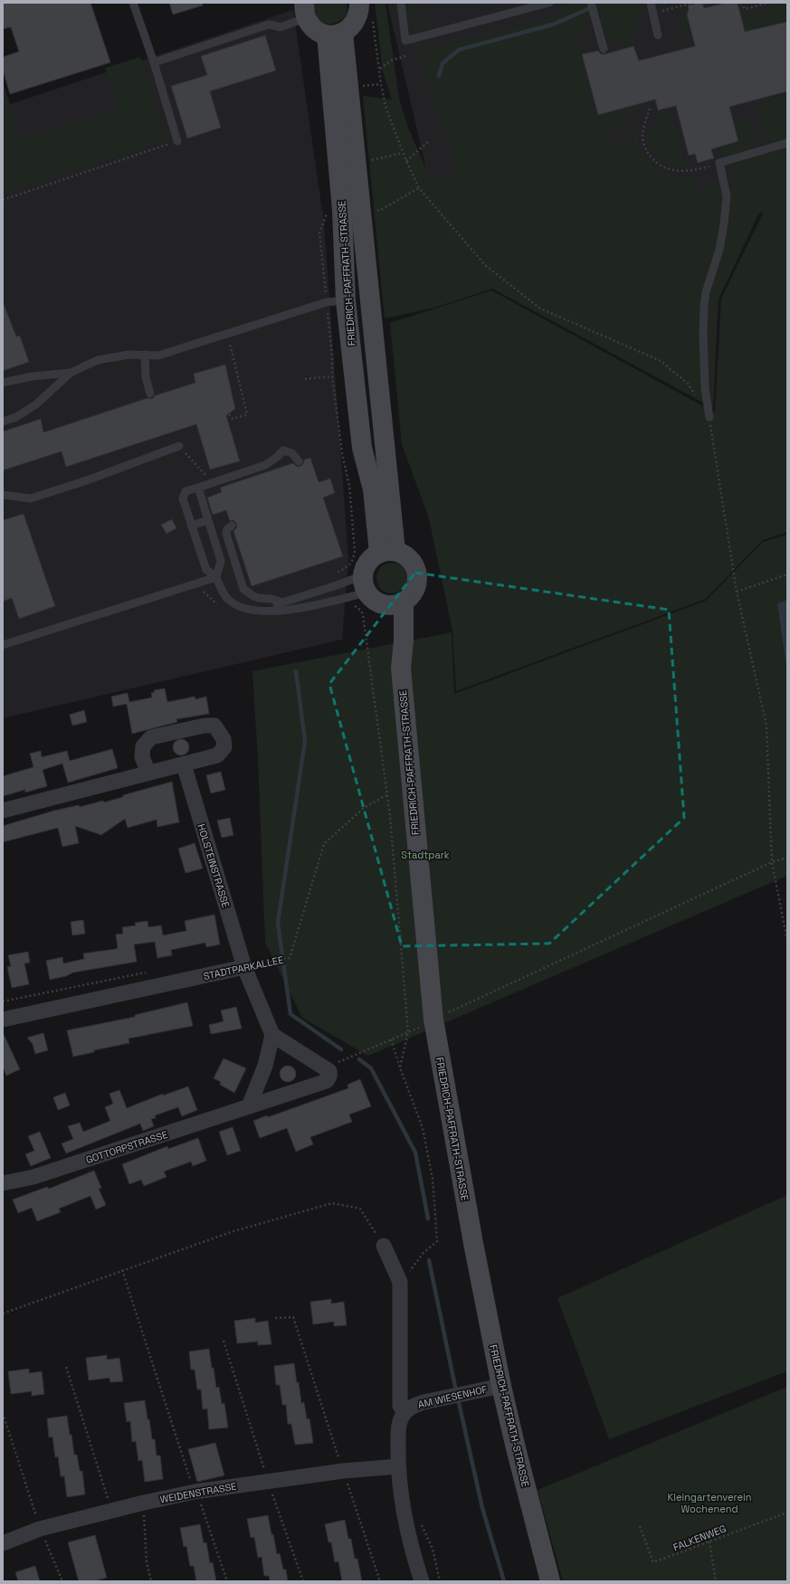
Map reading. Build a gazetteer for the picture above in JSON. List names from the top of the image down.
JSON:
{
  "streets": {
    "main road": ["FRIEDRICH-PAFFRATH-STRASSE"],
    "street": [
      "HOLSTEINSTRASSE",
      "STADTPARKALLEE",
      "GOTTORPSTRASSE",
      "AM WIESENHOF",
      "WEIDENSTRASSE"
    ],
    "path": ["FALKENWEG"]
  },
  "crossings": [
    ["FRIEDRICH-PAFFRATH-STRASSE", "AM WIESENHOF"],
    ["HOLSTEINSTRASSE", "STADTPARKALLEE"],
    ["AM WIESENHOF", "WEIDENSTRASSE"]
  ],
  "parks": ["Stadtpark", "Kleingartenverein Wochenend"]
}
